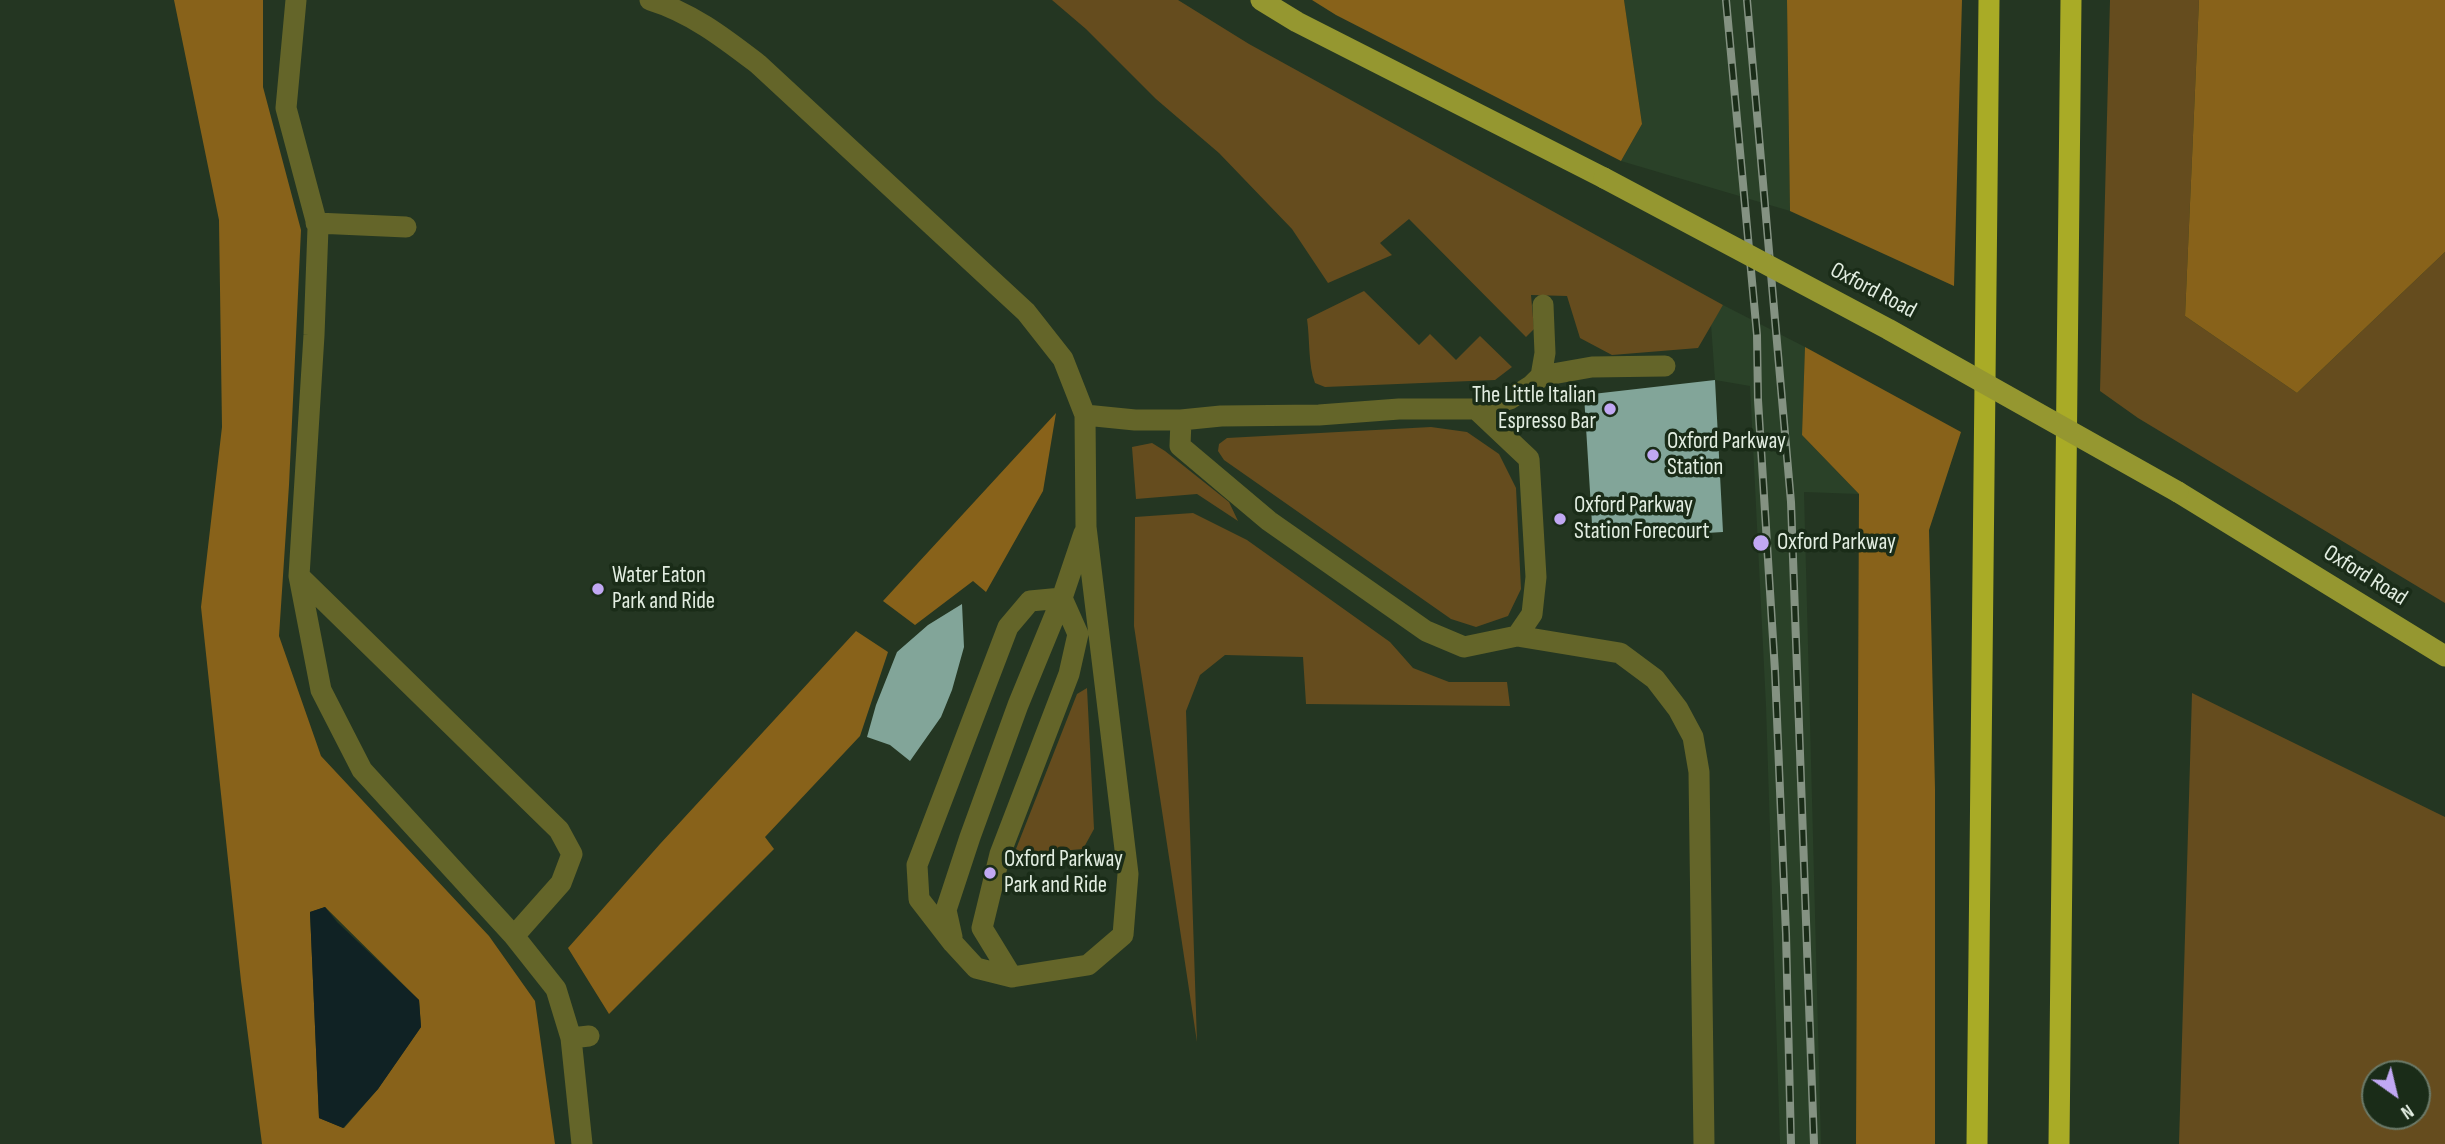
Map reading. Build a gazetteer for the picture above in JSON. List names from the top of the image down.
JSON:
{
  "streets": {
    "main road": ["Oxford Road"]
  },
  "places": [
    "The Little Italian Espresso Bar",
    "Oxford Parkway Station",
    "Oxford Parkway Station Forecourt",
    "Oxford Parkway",
    "Water Eaton Park and Ride",
    "Oxford Parkway Park and Ride"
  ],
  "north": "bottom right"
}
